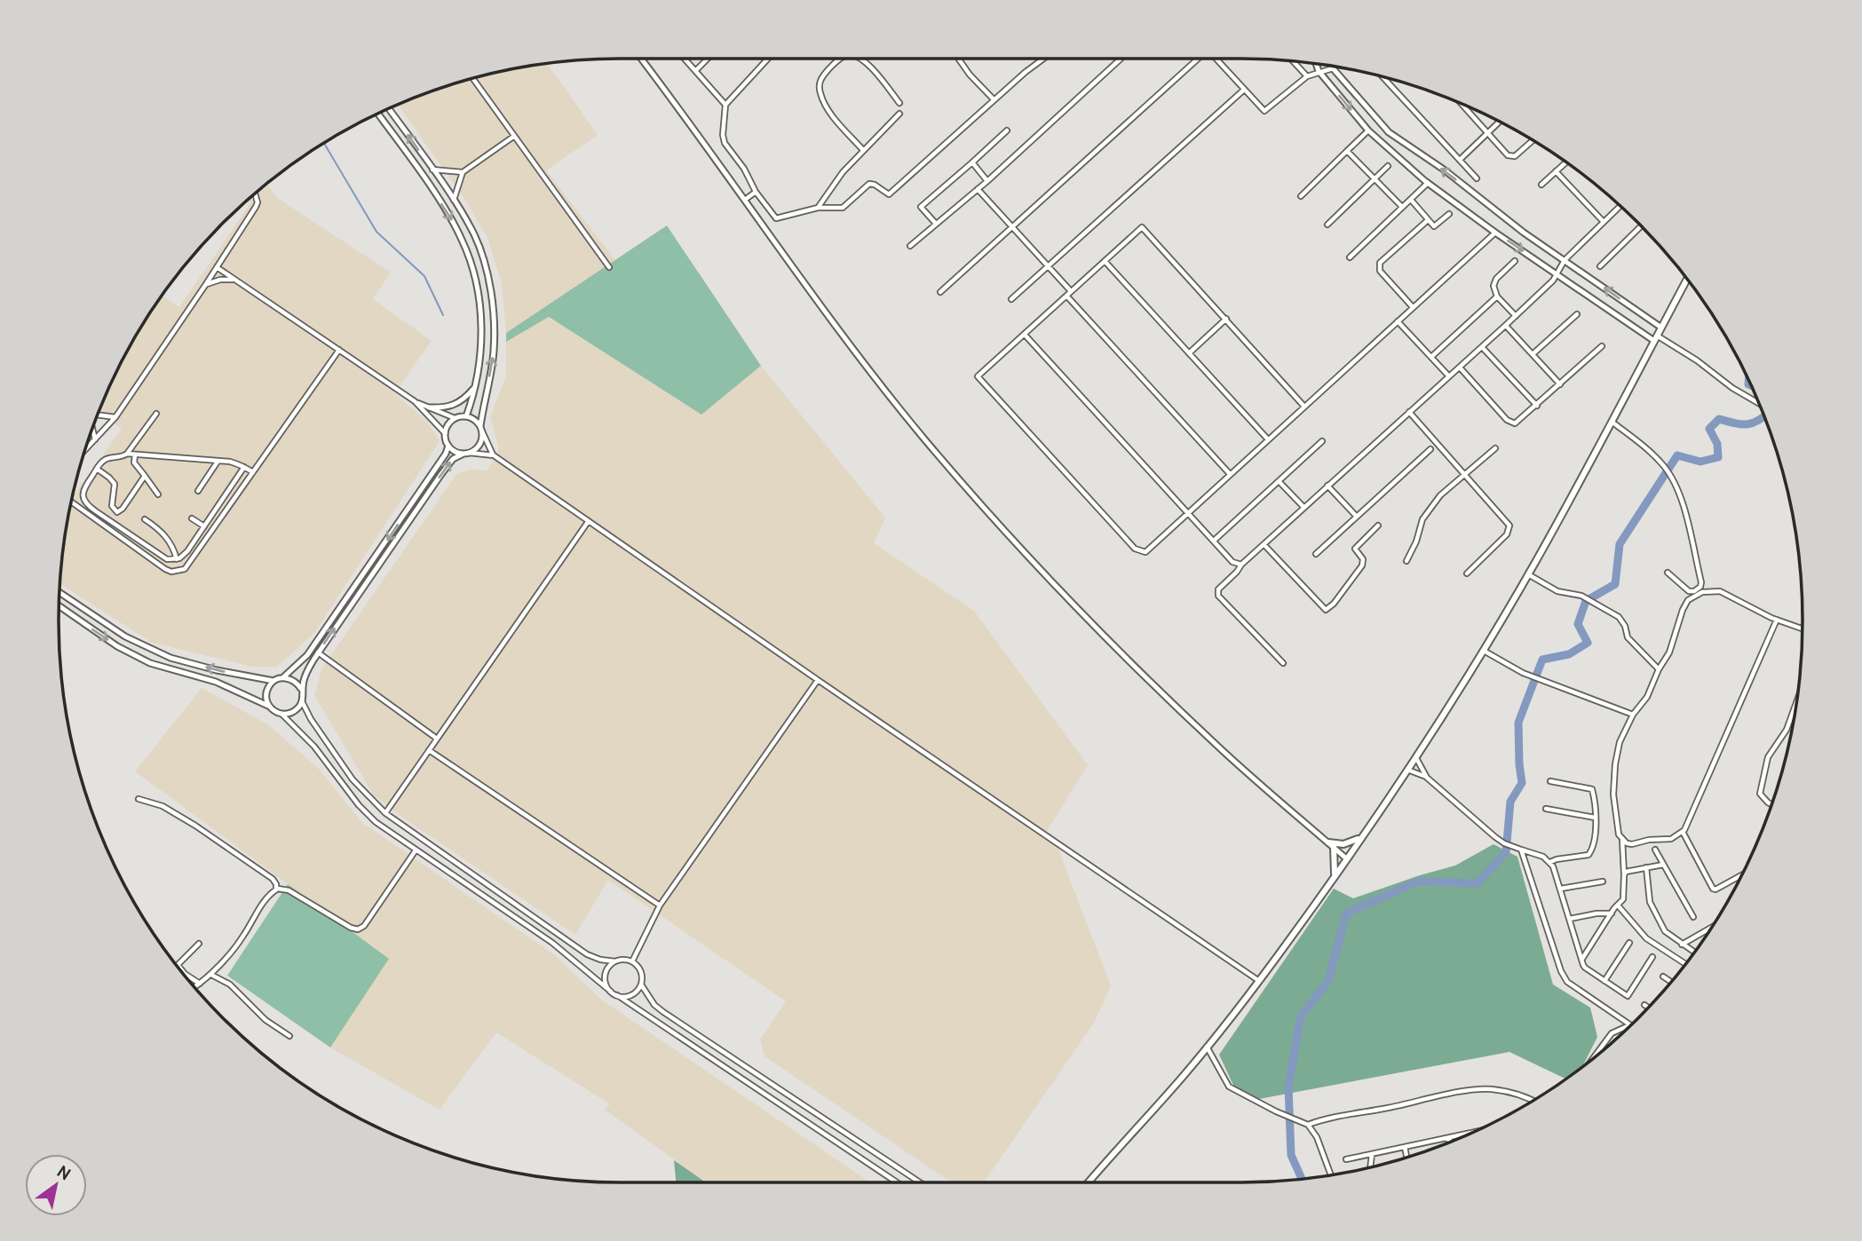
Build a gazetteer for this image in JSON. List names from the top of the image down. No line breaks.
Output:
{"north":"top right"}
